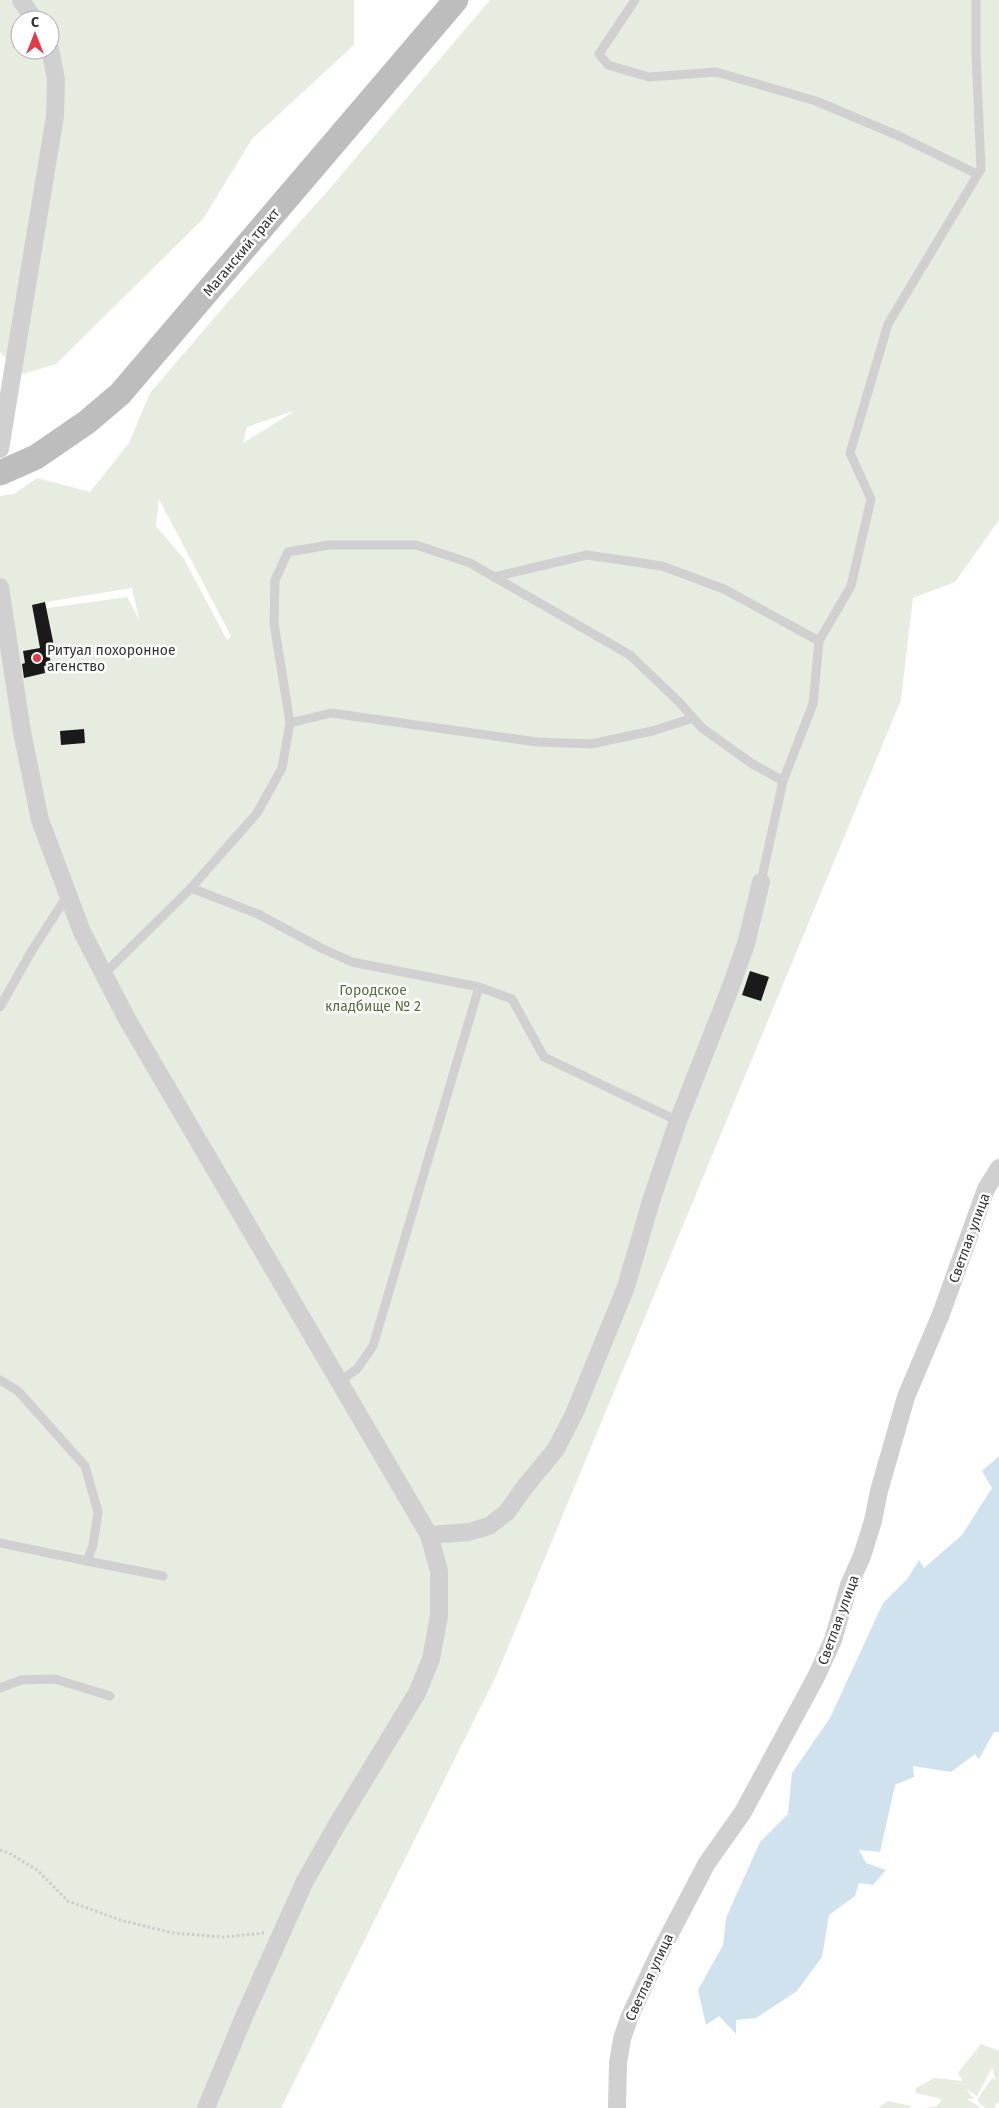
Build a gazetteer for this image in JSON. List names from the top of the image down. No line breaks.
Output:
{"streets":{"main road":["Маганский тракт"],"street":["Светлая улица"]},"parks":["Городское кладбище № 2"],"places":["Ритуал похоронное агенство"],"north":"top"}
